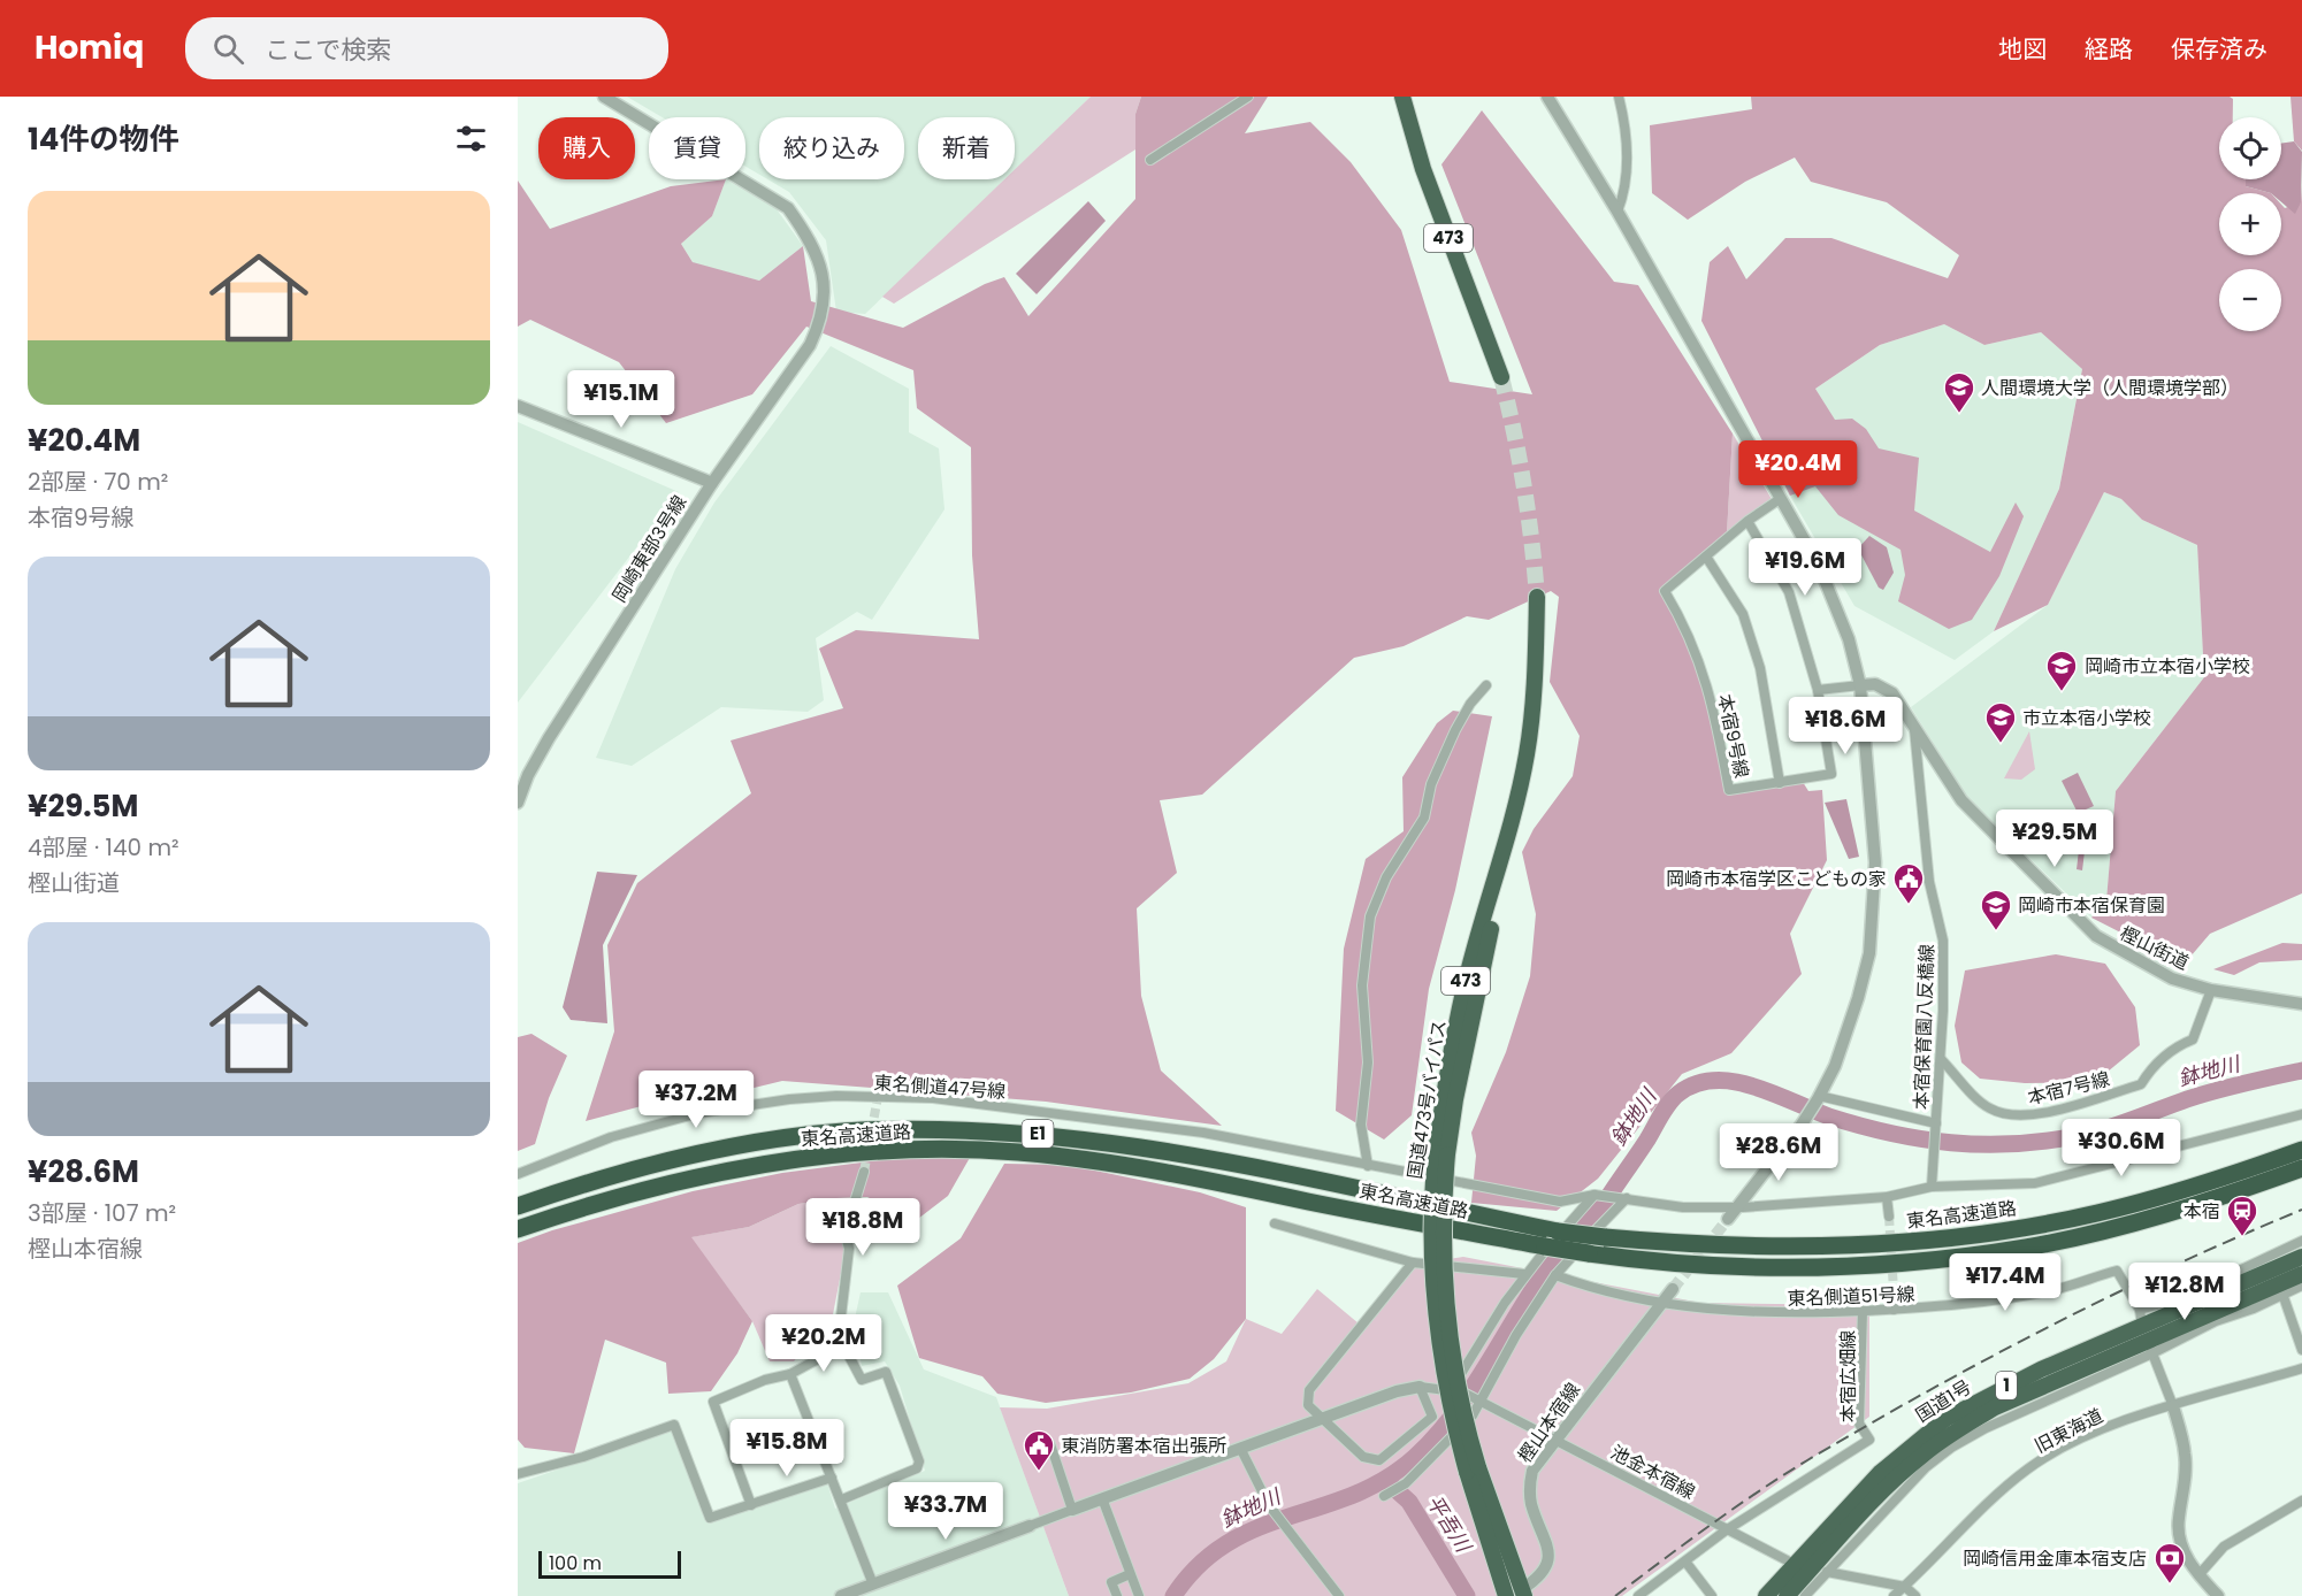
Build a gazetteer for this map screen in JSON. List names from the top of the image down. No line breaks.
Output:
{"streets":{"highway":["473","国道473号バイパス","E1","東名高速道路","1","国道1号"],"street":["岡崎東部3号線","本宿9号線","樫山街道","本宿保育園八反橋線","東名側道47号線","本宿7号線","東名側道51号線","本宿広畑線","樫山本宿線","旧東海道","池金本宿線"]},"crossings":[["樫山街道","本宿保育園八反橋線"],["樫山街道","本宿7号線"],["本宿保育園八反橋線","東名側道47号線"],["本宿保育園八反橋線","本宿7号線"],["国道473号バイパス","樫山本宿線"],["東名側道51号線","本宿広畑線"],["東名側道51号線","樫山本宿線"],["本宿広畑線","池金本宿線"],["国道1号","池金本宿線"],["樫山本宿線","池金本宿線"],["旧東海道","池金本宿線"]],"water":["鉢地川","平吾川"],"places":{"school or university":["人間環境大学（人間環境学部）","岡崎市立本宿小学校","市立本宿小学校","岡崎市本宿保育園"],"public building":["岡崎市本宿学区こどもの家","東消防署本宿出張所"],"station":["本宿"],"bank":["岡崎信用金庫本宿支店"]},"scale_bar":"100 m","page":{"header":"Homiq","search":"ここで検索","nav":["地図","経路","保存済み"],"heading":"14件の物件","map_buttons":["+","−"],"chip":["購入","賃貸","絞り込み","新着"],"list":[{"name":"¥20.4M","note":"2部屋 · 70 m² · 本宿9号線"},{"name":"¥29.5M","note":"4部屋 · 140 m² · 樫山街道"},{"name":"¥28.6M","note":"3部屋 · 107 m² · 樫山本宿線"}],"price":["¥15.1M","¥20.4M","¥19.6M","¥18.6M","¥29.5M","¥37.2M","¥30.6M","¥28.6M","¥18.8M","¥17.4M","¥12.8M","¥20.2M","¥15.8M","¥33.7M"],"scale":"100 m"}}
